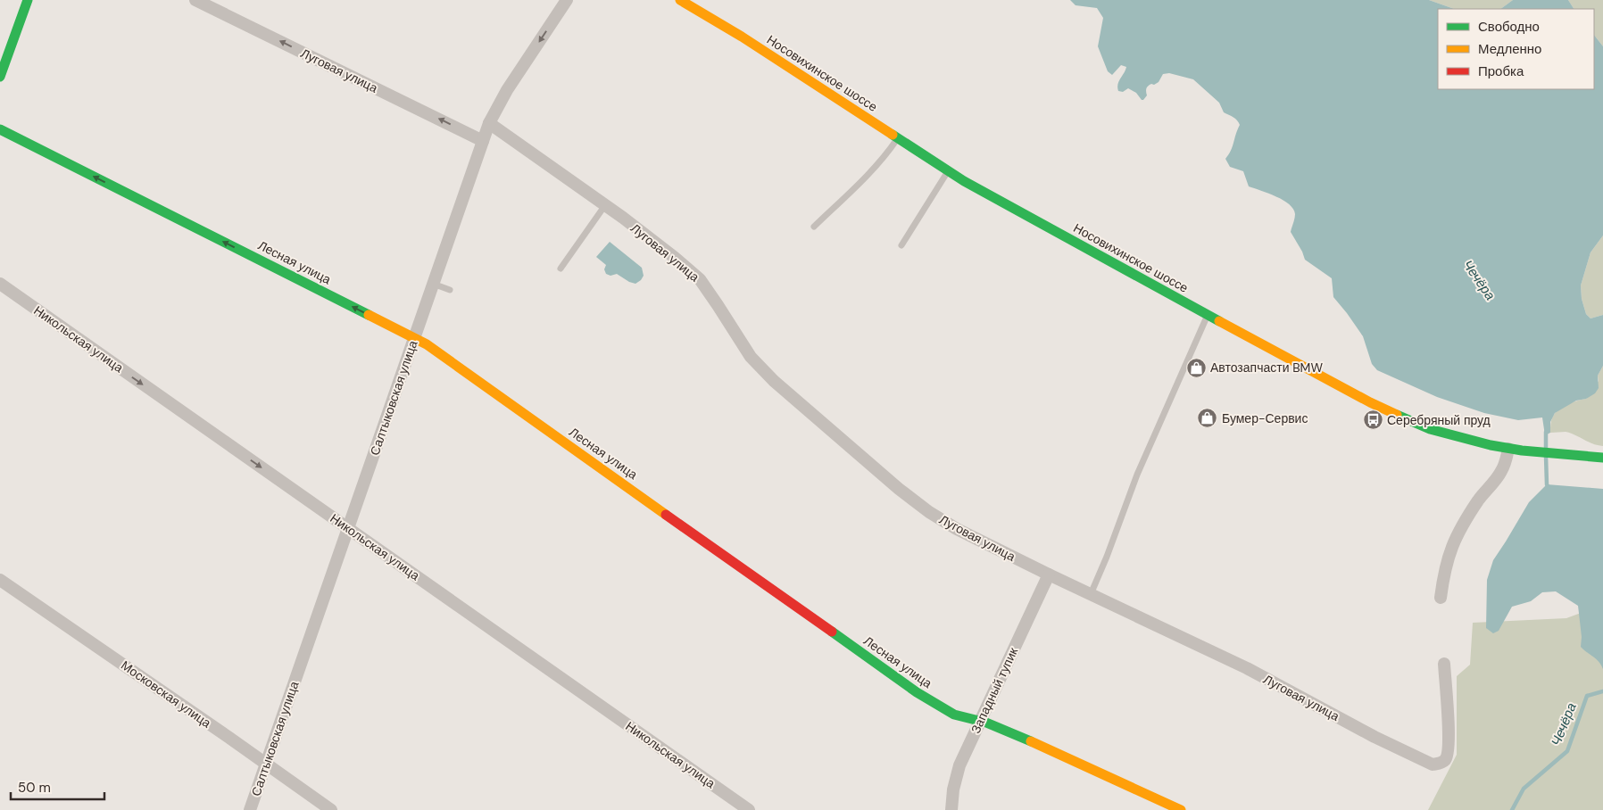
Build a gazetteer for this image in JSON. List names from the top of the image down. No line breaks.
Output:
{"streets":{"street":["Луговая улица","Носовихинское шоссе","Лесная улица","Никольская улица","Салтыковская улица","Западный тупик","Московская улица"]},"crossings":[["Луговая улица","Салтыковская улица"],["Луговая улица","Западный тупик"],["Лесная улица","Салтыковская улица"],["Лесная улица","Западный тупик"],["Никольская улица","Салтыковская улица"],["Салтыковская улица","Московская улица"]],"one_way":["Никольская улица"],"water":["Чечёра"],"places":{"shop":["Автозапчасти BMW","Бумер-Сервис"],"bus stop":["Серебряный пруд"]},"legend":["Свободно","Медленно","Пробка"],"scale_bar":"50 m"}
